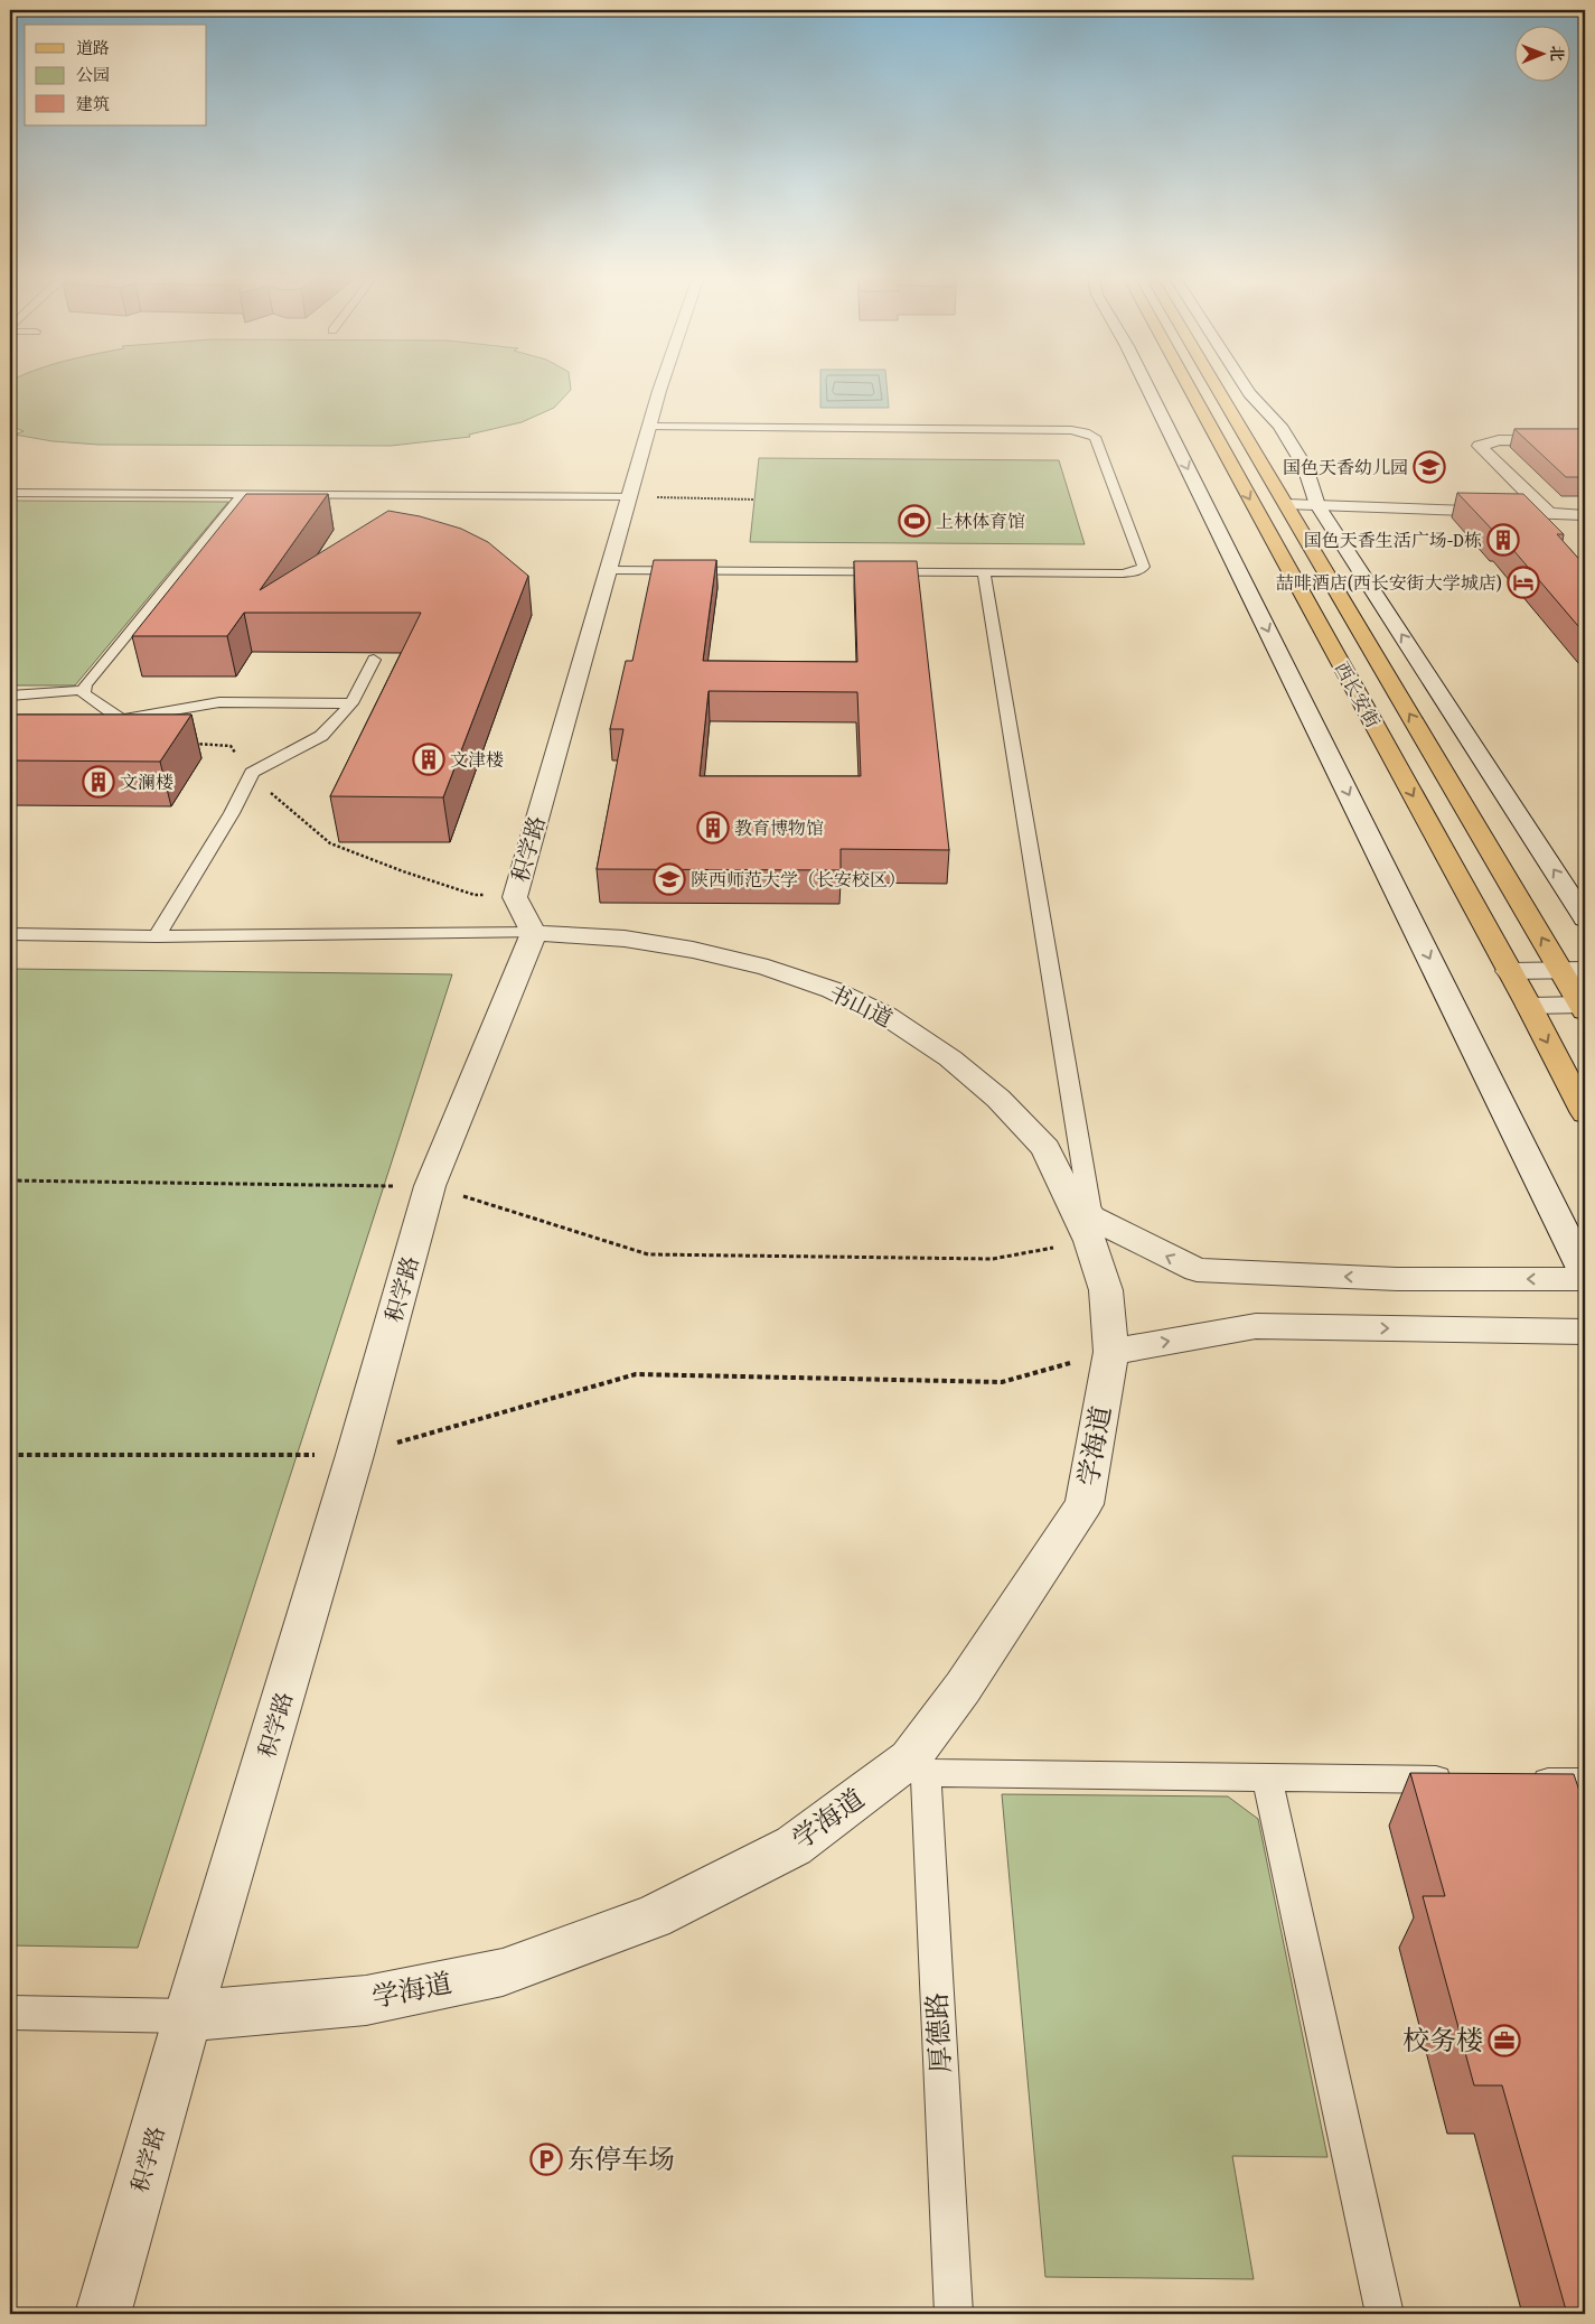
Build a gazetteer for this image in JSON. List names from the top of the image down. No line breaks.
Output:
{"streets":{"main road":["西长安街"],"street":["积学路","书山道","学海道"],"lane":["厚德路"]},"crossings":[["积学路","书山道"],["积学路","学海道"],["书山道","学海道"],["学海道","厚德路"]],"places":{"school or university":["国色天香幼儿园","陕西师范大学（长安校区）"],"sports":["上林体育馆"],"building":["国色天香生活广场-D栋","文津楼","文澜楼","教育博物馆"],"hotel":["喆啡酒店(西长安街大学城店)"],"office":["校务楼"],"parking":["东停车场"]},"legend":["道路","公园","建筑"],"north":"right"}
